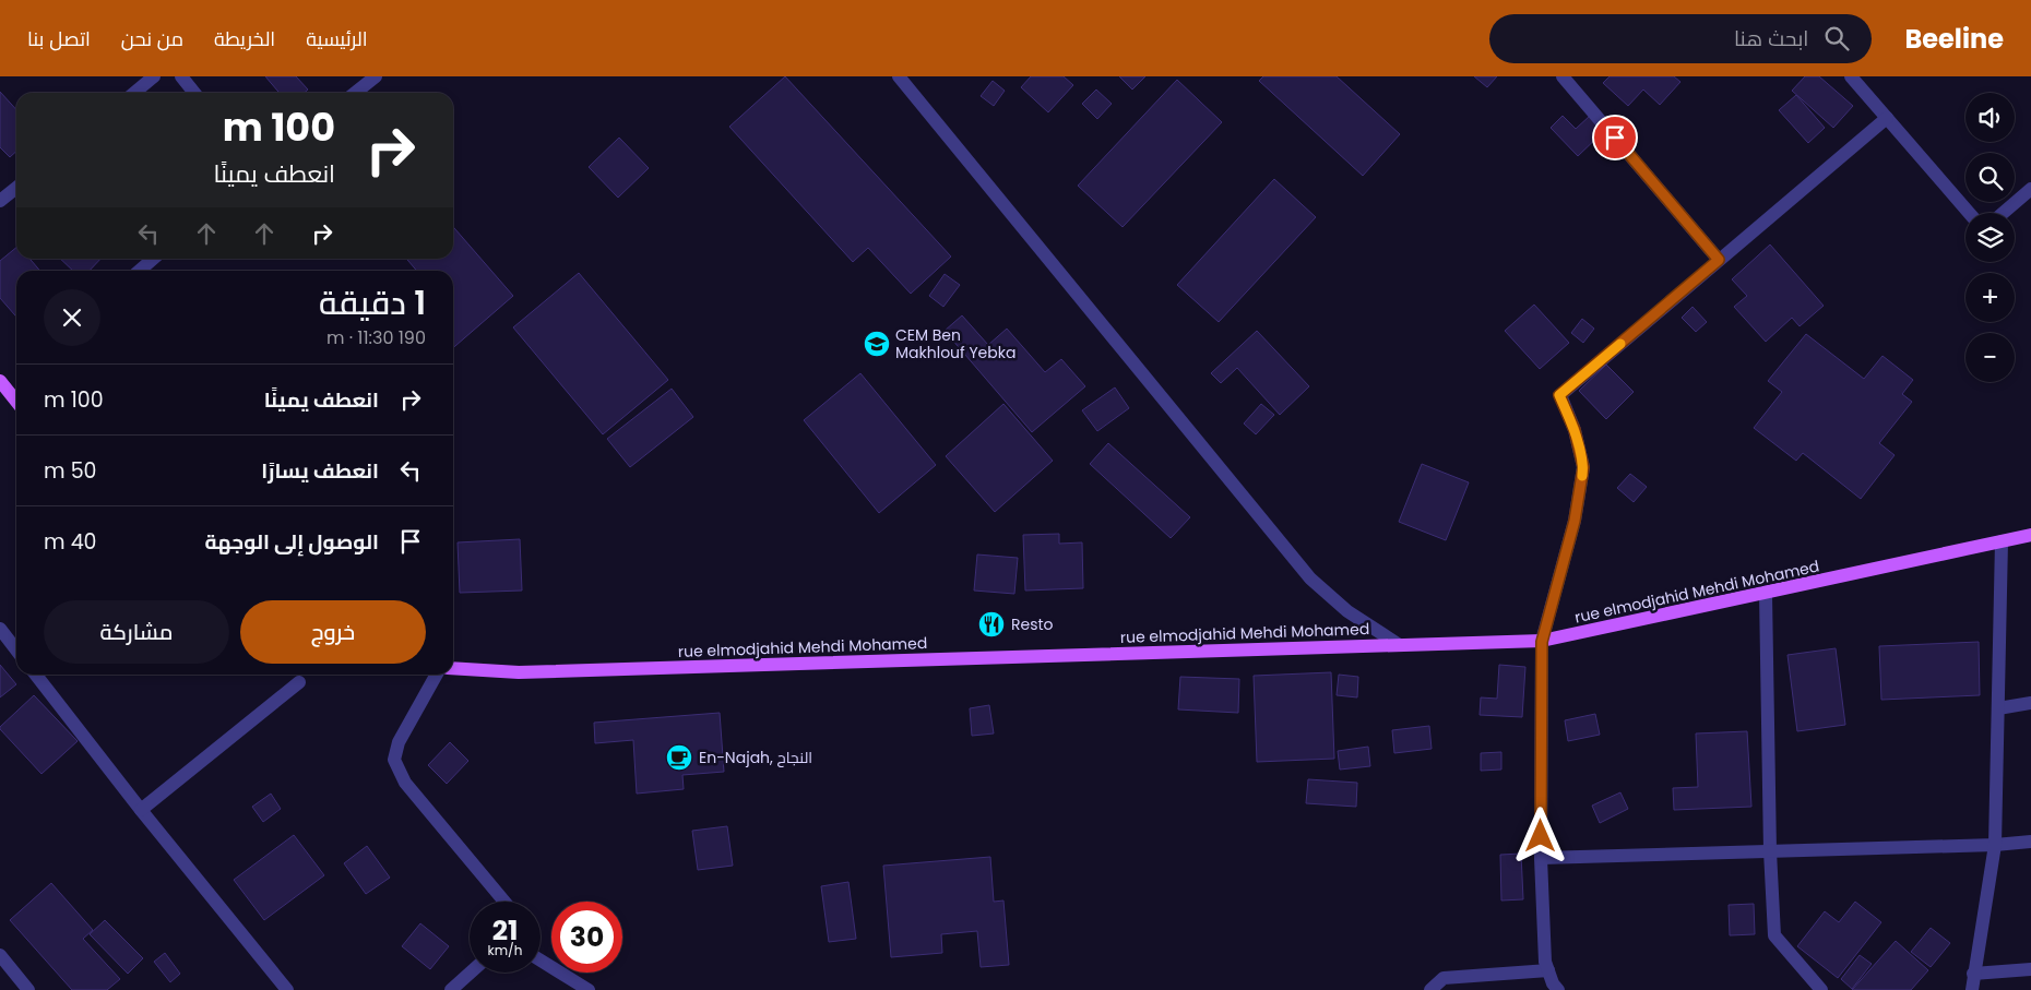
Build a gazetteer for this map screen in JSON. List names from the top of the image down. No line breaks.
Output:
{"streets":{"main road":["rue elmodjahid Mehdi Mohamed"]},"places":{"school or university":["CEM Ben Makhlouf Yebka"],"restaurant":["Resto"],"cafe":["En-Najah, النجاح"]},"page":{"header":"Beeline","search":"ابحث هنا","nav":["الرئيسية","الخريطة","من نحن","اتصل بنا"],"map_buttons":["+","−"],"turn":["100 m","انعطف يمينًا"],"heading":["1 دقيقة","190 m · 11:30"],"list":[{"name":"انعطف يمينًا","value":"100 m"},{"name":"انعطف يسارًا","value":"50 m"},{"name":"الوصول إلى الوجهة","value":"40 m"}],"buttons":["خروج","مشاركة"],"speed":"21 km/h","limit":"30"}}
